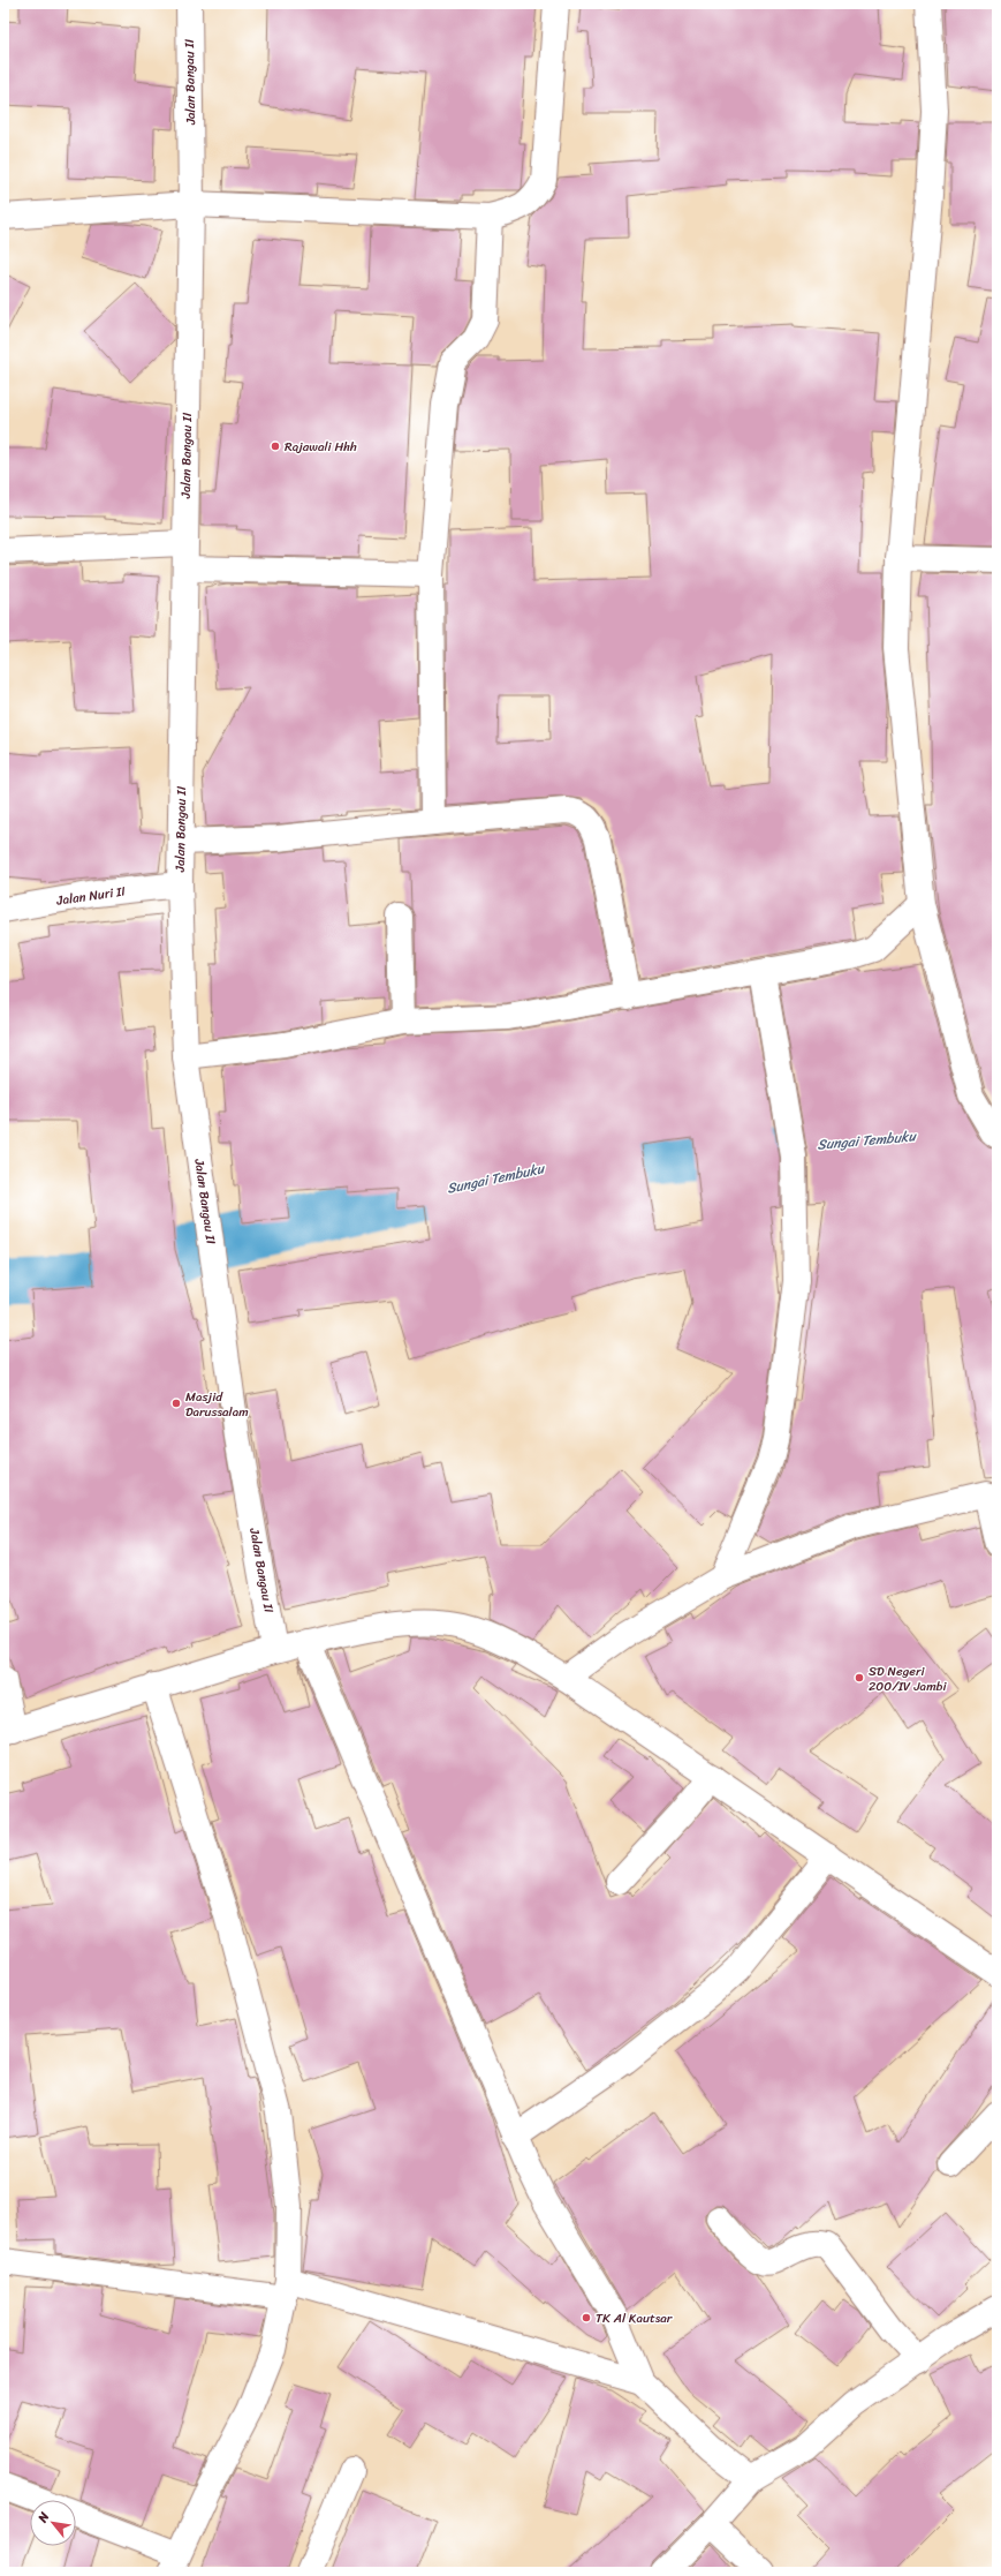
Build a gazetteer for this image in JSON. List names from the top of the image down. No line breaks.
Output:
{"streets":{"street":["Jalan Bangau II","Jalan Nuri II"]},"crossings":[["Jalan Bangau II","Jalan Nuri II"]],"water":["Sungai Tembuku"],"places":["Rajawali Hhh","Masjid Darussalam","SD Negeri 200/IV Jambi","TK Al Kautsar"],"north":"top left"}
